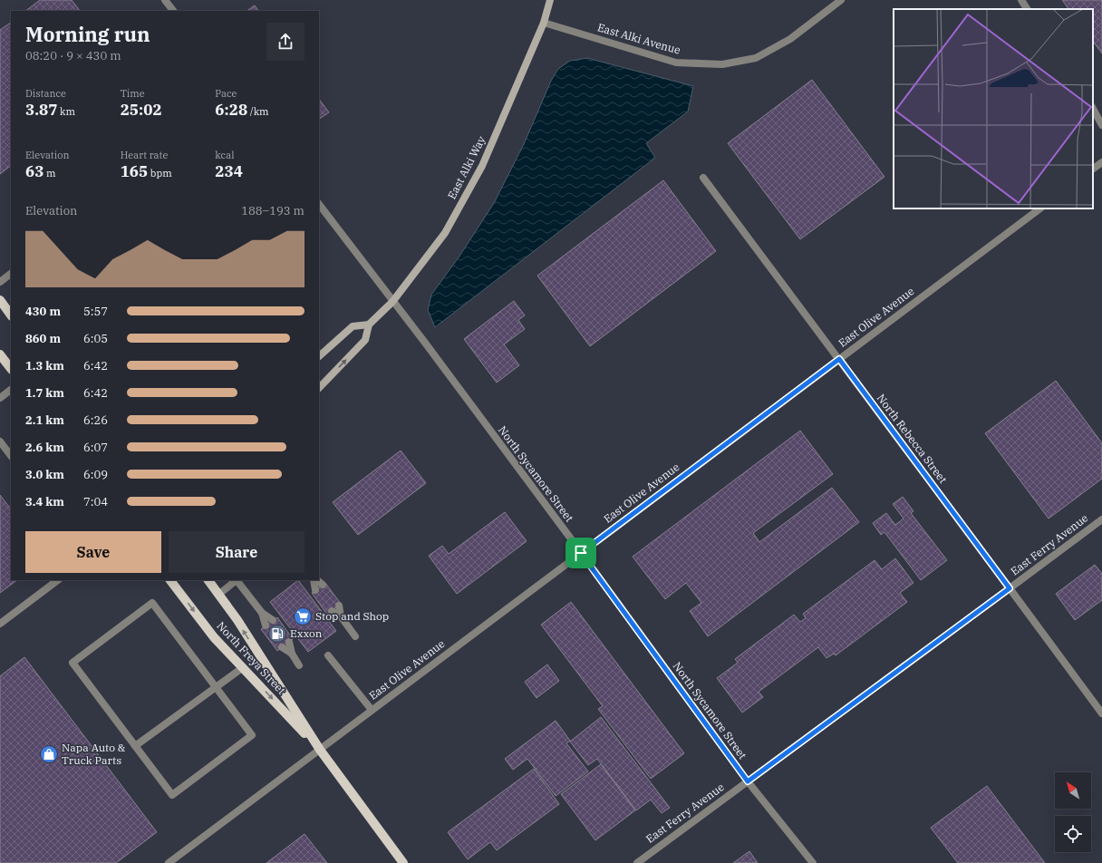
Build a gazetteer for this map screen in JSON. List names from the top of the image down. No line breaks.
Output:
{"streets":{"main road":["East Alki Way","North Freya Street"],"street":["East Alki Avenue","East Olive Avenue","North Rebecca Street","North Sycamore Street","East Ferry Avenue"]},"crossings":[["East Alki Avenue","East Alki Way"],["East Alki Way","North Sycamore Street"],["East Olive Avenue","North Rebecca Street"],["East Olive Avenue","North Sycamore Street"],["East Olive Avenue","North Freya Street"],["North Rebecca Street","East Ferry Avenue"],["North Sycamore Street","East Ferry Avenue"]],"places":{"supermarket":["Stop and Shop"],"fuel station":["Exxon"],"shop":["Napa Auto & Truck Parts"]},"north":"top left","page":{"heading":["Morning run","08:20 · 9 × 430 m"],"stats":[["Distance","3.87 km"],["Time","25:02"],["Pace","6:28 /km"],["Elevation","63 m"],["Heart rate","165 bpm"],["kcal","234"]],"chart":["Elevation","188–193 m"],"list":[{"name":"430 m","note":"5:57"},{"name":"860 m","note":"6:05"},{"name":"1.3 km","note":"6:42"},{"name":"1.7 km","note":"6:42"},{"name":"2.1 km","note":"6:26"},{"name":"2.6 km","note":"6:07"},{"name":"3.0 km","note":"6:09"},{"name":"3.4 km","note":"7:04"}],"buttons":["Save","Share"]}}
